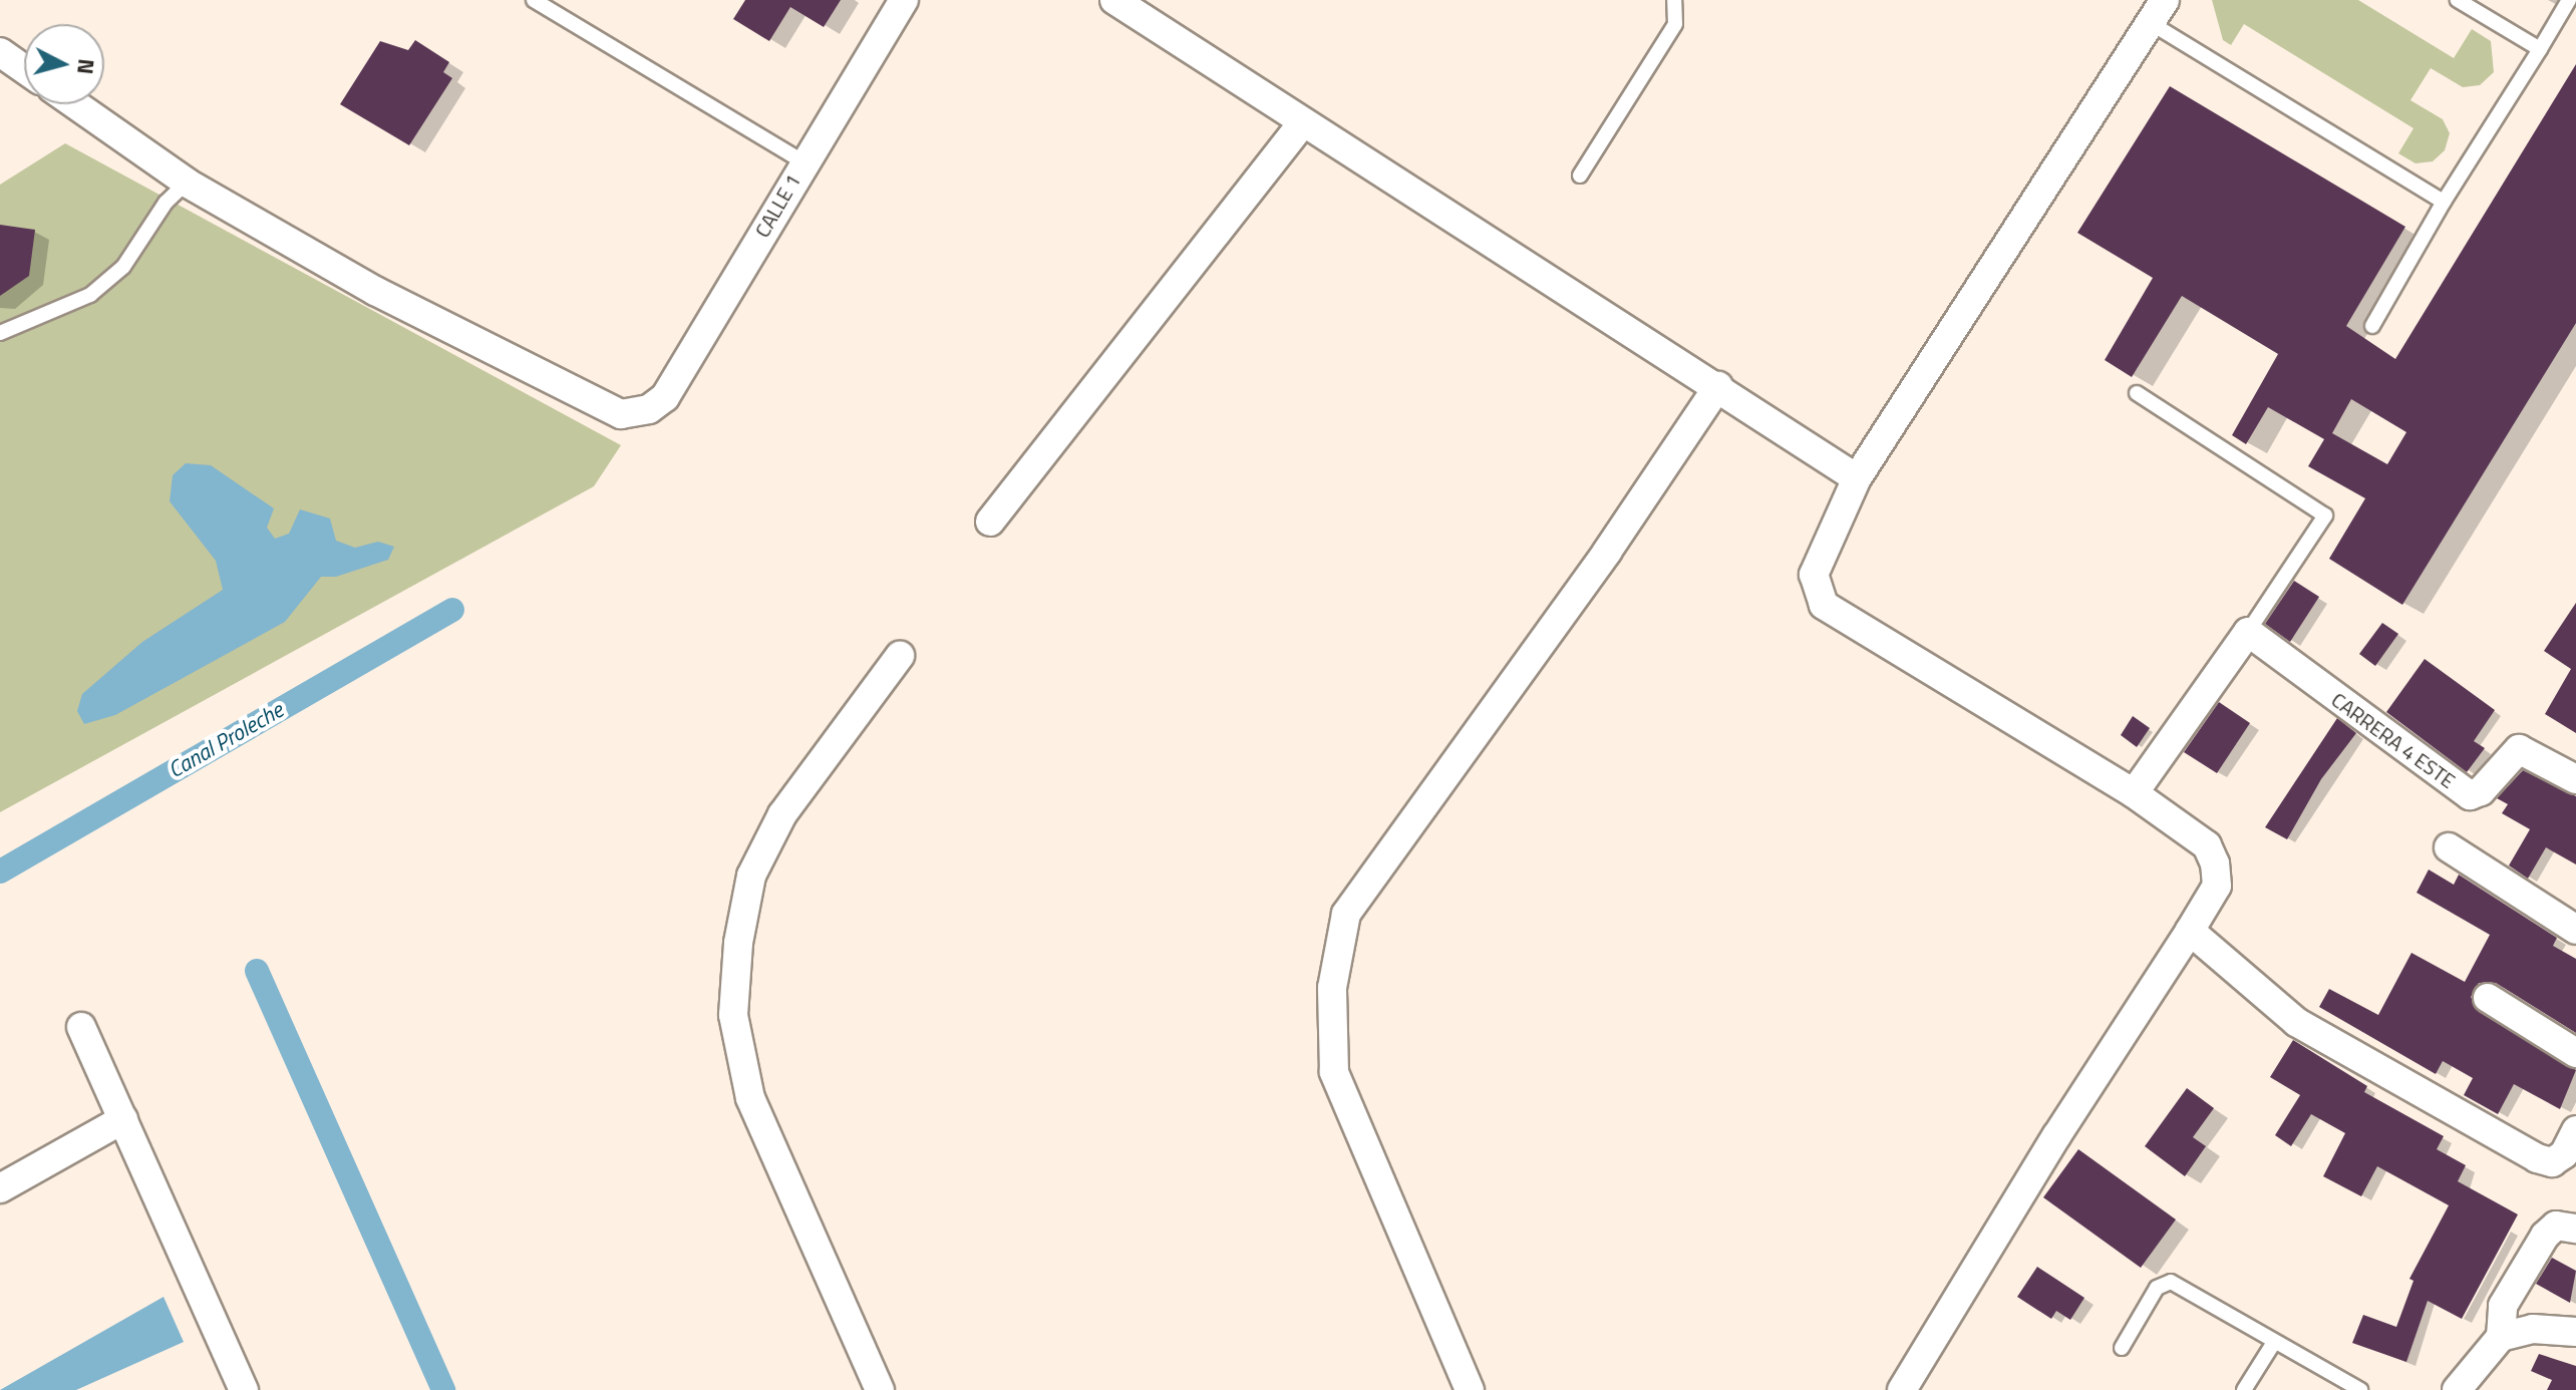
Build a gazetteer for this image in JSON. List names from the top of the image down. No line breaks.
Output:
{"streets":{"street":["CALLE 1","CARRERA 4 ESTE"]},"water":["Canal Proleche"],"north":"right"}
